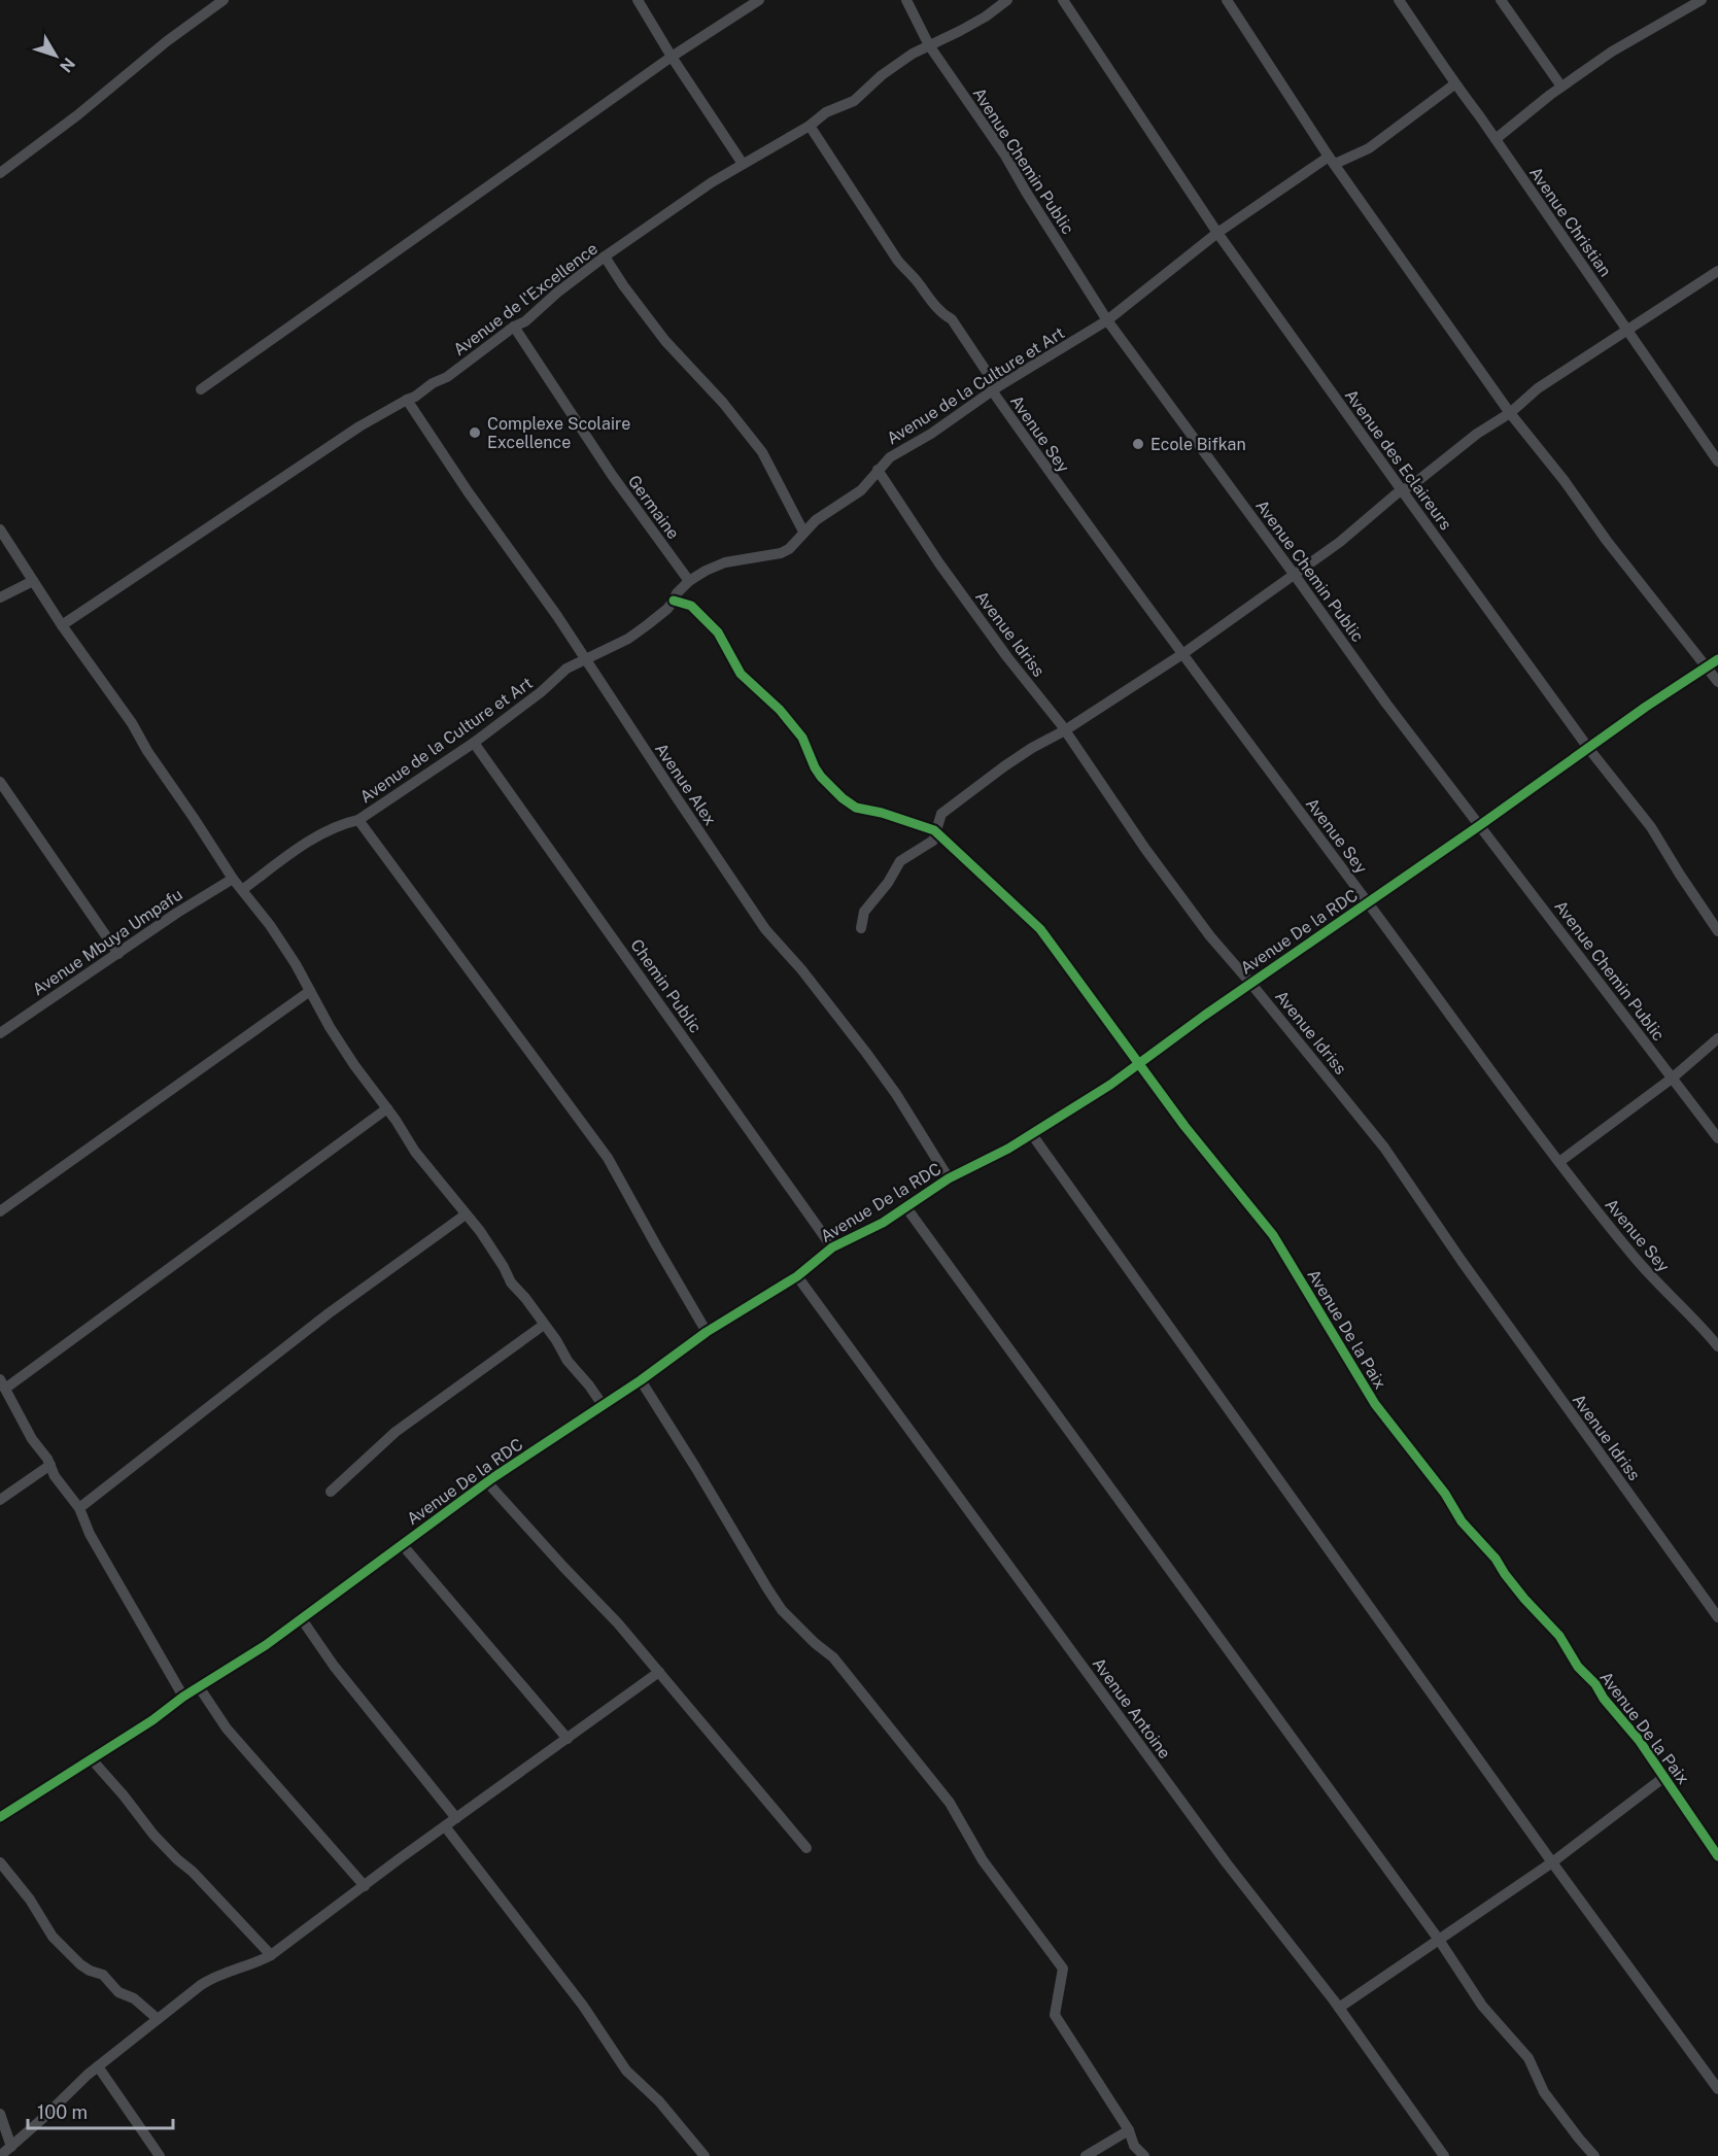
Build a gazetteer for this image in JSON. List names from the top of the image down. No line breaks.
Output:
{"streets":{"street":["Avenue Chemin Public","Avenue Christian","Avenue de l'Excellence","Avenue de la Culture et Art","Avenue Sey","Avenue des Eclaireurs","Germaine","Avenue Idriss","Avenue Alex","Avenue De la RDC","Avenue Mbuya Umpafu","Chemin Public","Avenue De la Paix","Avenue Antoine"]},"crossings":[["Avenue Chemin Public","Avenue de l'Excellence"],["Avenue Chemin Public","Avenue de la Culture et Art"],["Avenue Chemin Public","Avenue De la RDC"],["Avenue Christian","Avenue de la Culture et Art"],["Avenue de l'Excellence","Avenue Sey"],["Avenue de l'Excellence","Germaine"],["Avenue de l'Excellence","Avenue Alex"],["Avenue de la Culture et Art","Avenue Sey"],["Avenue de la Culture et Art","Avenue des Eclaireurs"],["Avenue de la Culture et Art","Germaine"],["Avenue de la Culture et Art","Avenue Idriss"],["Avenue de la Culture et Art","Avenue Alex"],["Avenue de la Culture et Art","Chemin Public"],["Avenue Sey","Avenue De la RDC"],["Avenue des Eclaireurs","Avenue De la RDC"],["Avenue Idriss","Avenue De la RDC"],["Avenue Alex","Avenue De la RDC"],["Avenue De la RDC","Chemin Public"],["Avenue De la RDC","Avenue De la Paix"],["Avenue De la RDC","Avenue Antoine"]],"places":["Complexe Scolaire Excellence","Ecole Bifkan"],"scale_bar":"100 m","north":"bottom right"}
